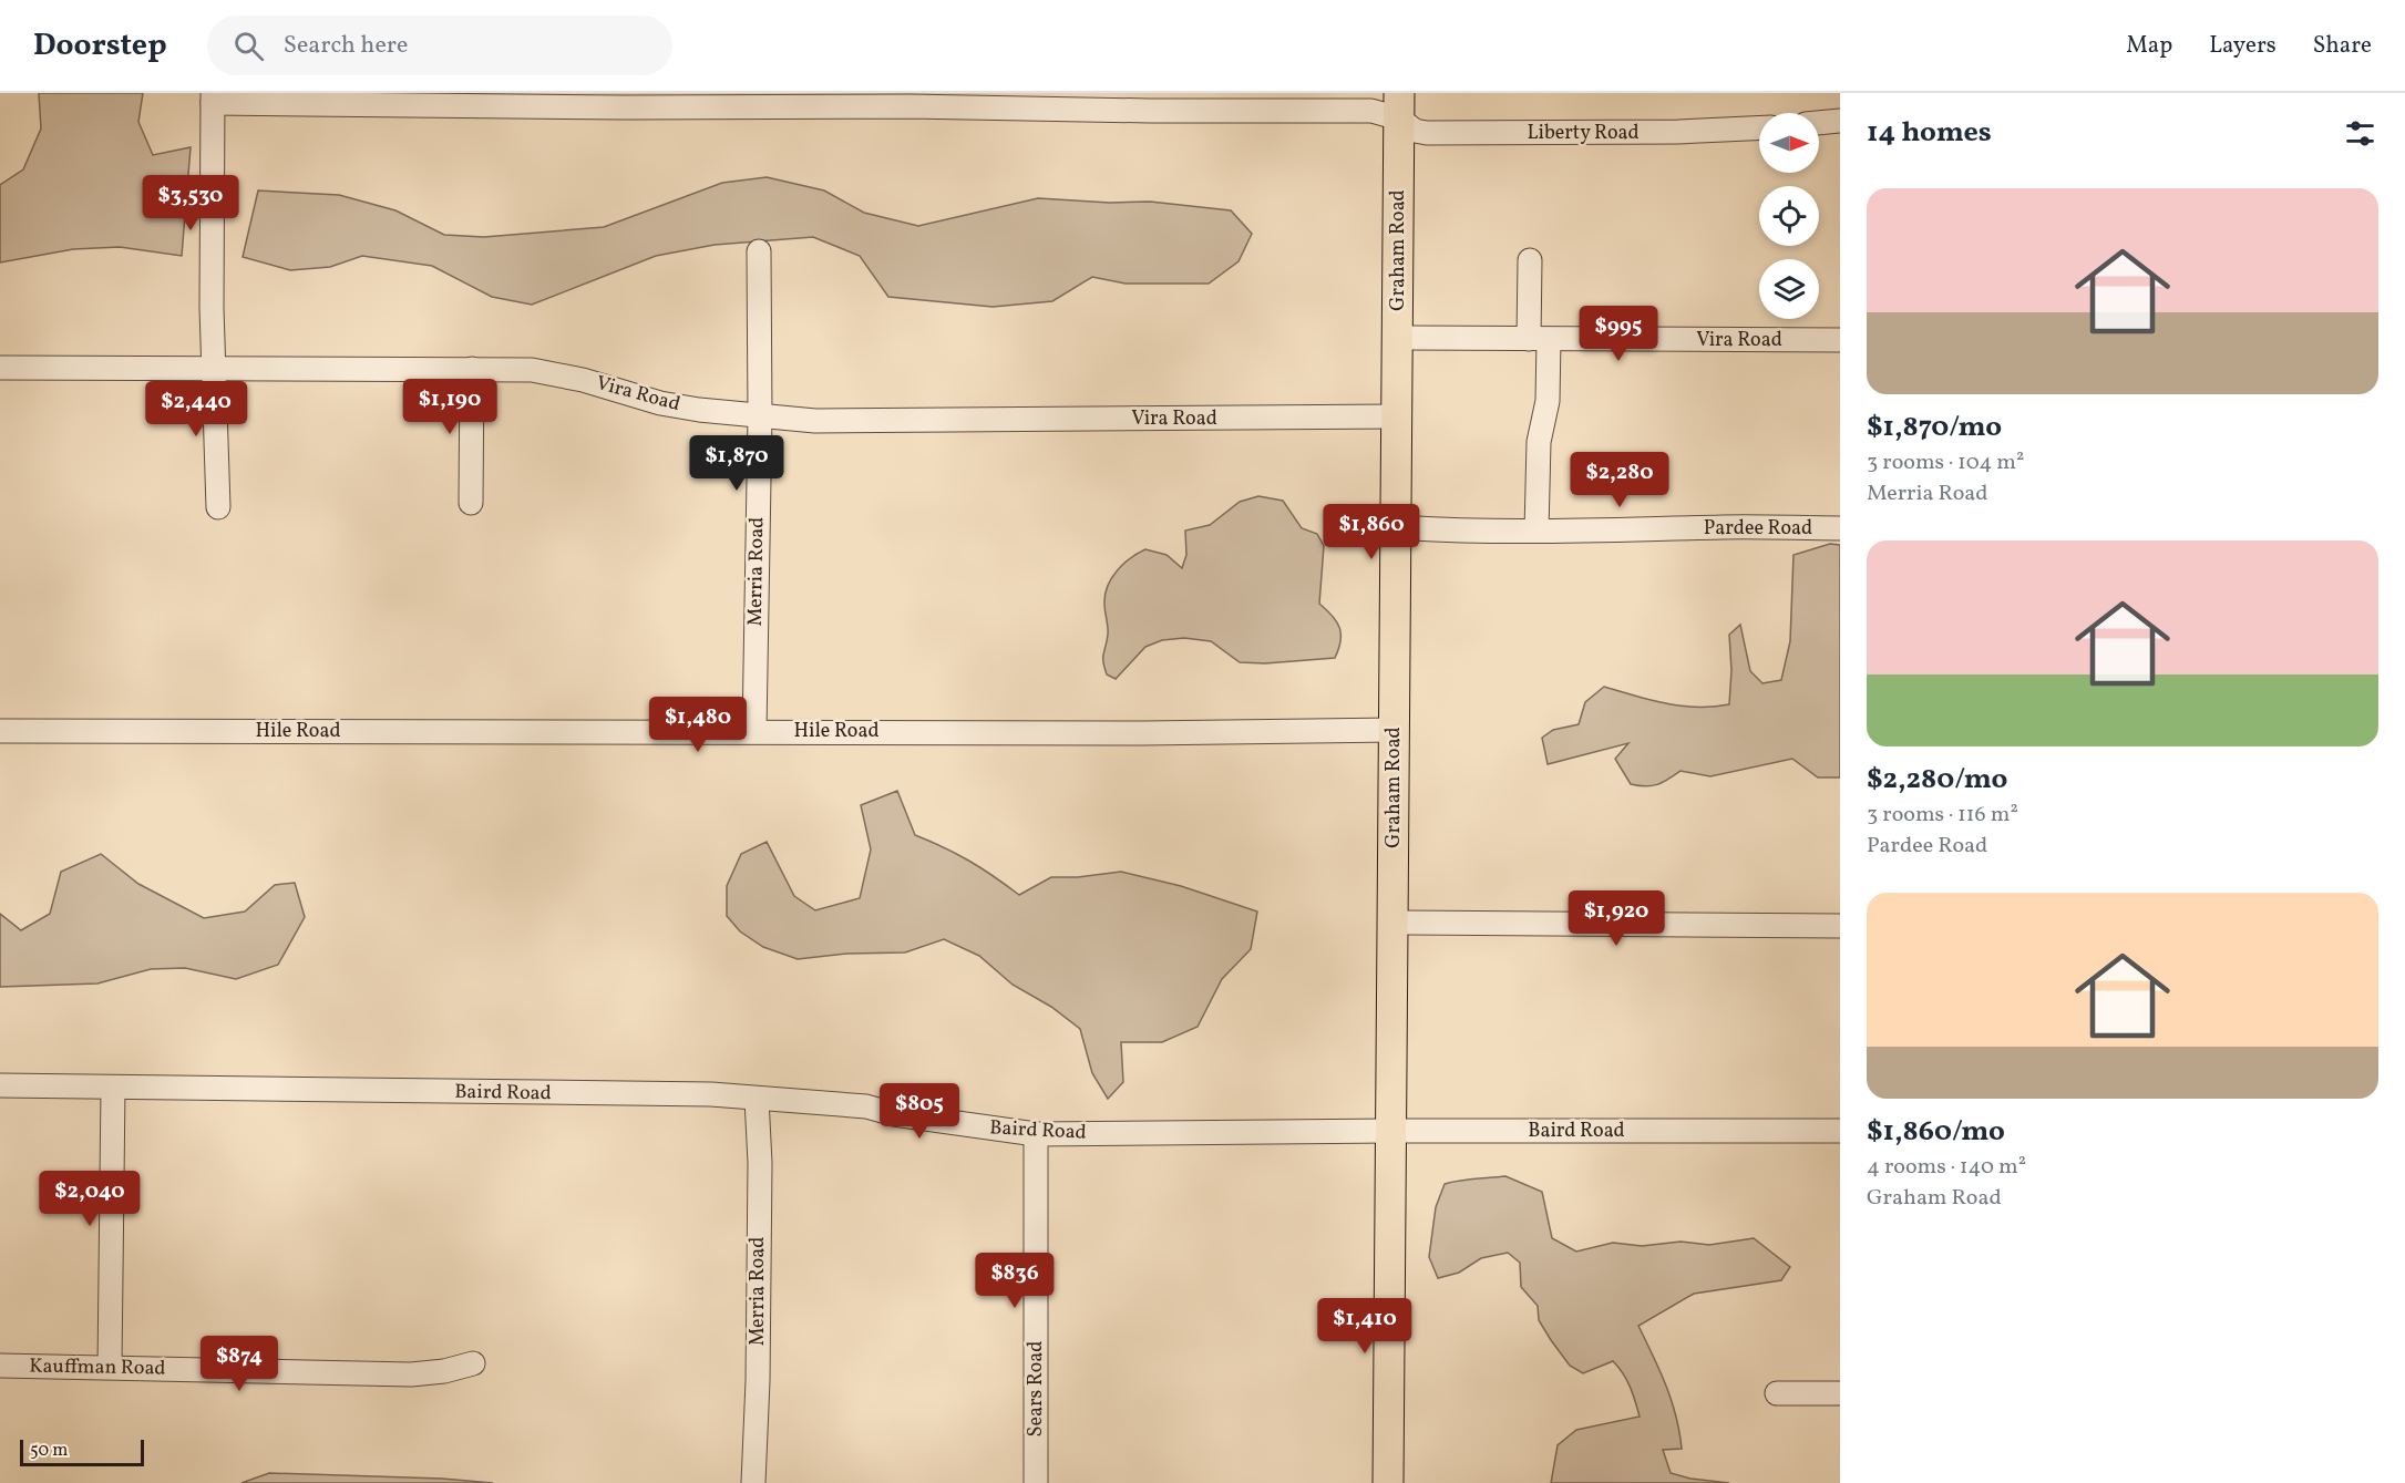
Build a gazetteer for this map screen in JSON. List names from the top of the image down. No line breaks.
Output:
{"streets":{"main road":["Graham Road"],"street":["Liberty Road","Vira Road","Pardee Road","Merria Road","Hile Road","Baird Road","Kauffman Road","Sears Road"]},"crossings":[["Liberty Road","Graham Road"],["Graham Road","Vira Road"],["Graham Road","Pardee Road"],["Graham Road","Hile Road"],["Graham Road","Baird Road"],["Vira Road","Merria Road"],["Merria Road","Hile Road"],["Merria Road","Baird Road"],["Baird Road","Sears Road"]],"scale_bar":"50 m","north":"right","page":{"header":"Doorstep","search":"Search here","nav":["Map","Layers","Share"],"heading":"14 homes","list":[{"name":"$1,870/mo","note":"3 rooms · 104 m² · Merria Road"},{"name":"$2,280/mo","note":"3 rooms · 116 m² · Pardee Road"},{"name":"$1,860/mo","note":"4 rooms · 140 m² · Graham Road"}],"price":["$3,530","$995","$1,190","$2,440","$1,870","$2,280","$1,860","$1,480","$1,920","$805","$2,040","$836","$1,410","$874"],"scale":"50 m"}}
